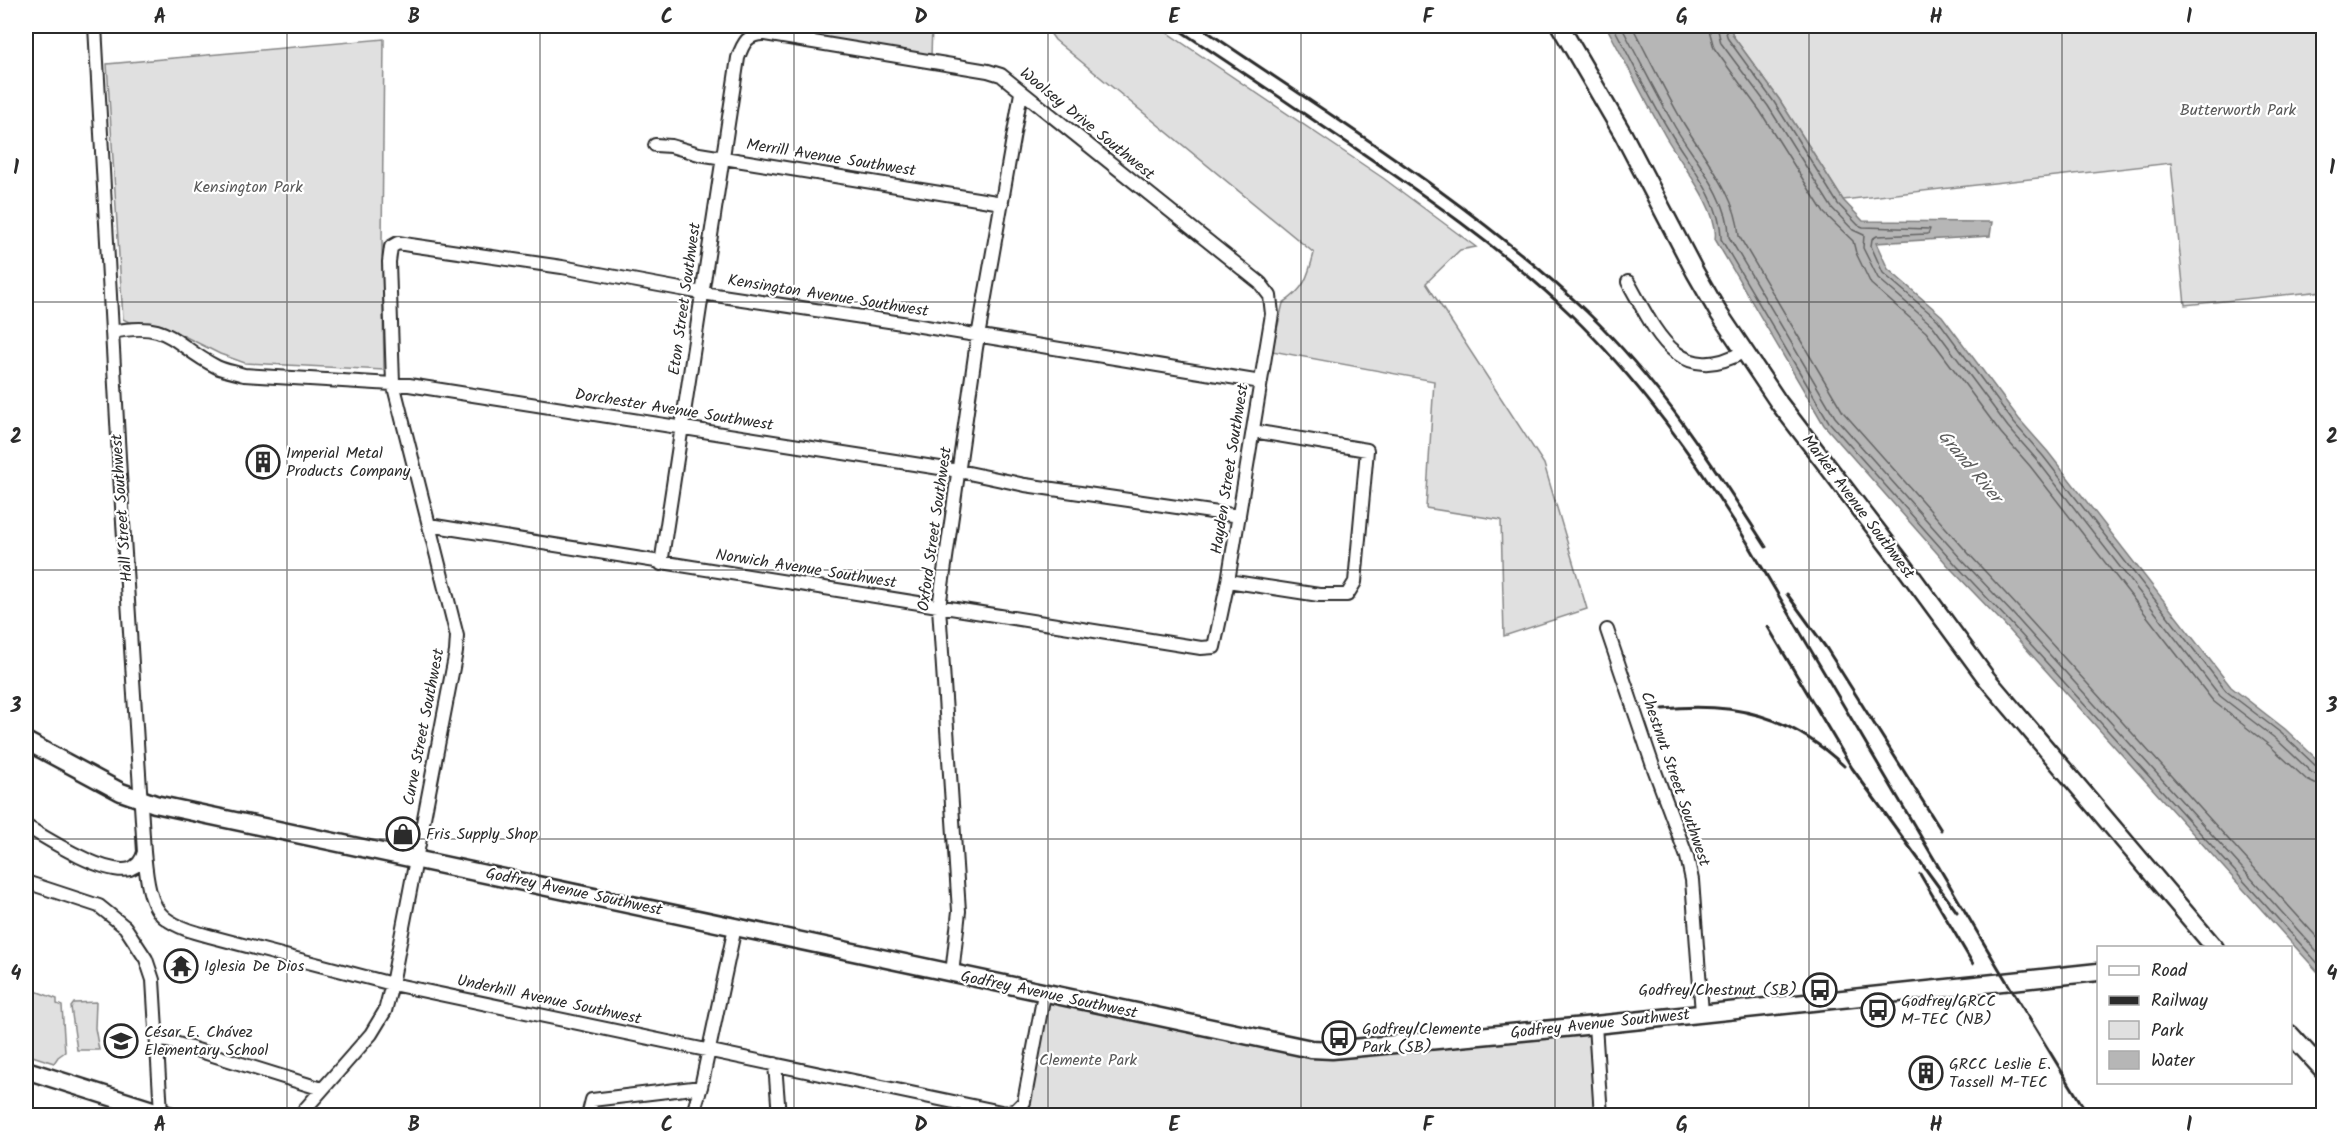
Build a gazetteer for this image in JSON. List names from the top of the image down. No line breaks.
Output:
{"streets":{"main road":["Market Avenue Southwest","Godfrey Avenue Southwest"],"street":["Woolsey Drive Southwest","Merrill Avenue Southwest","Kensington Avenue Southwest","Eton Street Southwest","Dorchester Avenue Southwest","Hayden Street Southwest","Hall Street Southwest","Oxford Street Southwest","Norwich Avenue Southwest","Curve Street Southwest","Chestnut Street Southwest","Underhill Avenue Southwest"]},"crossings":[["Woolsey Drive Southwest","Eton Street Southwest"],["Woolsey Drive Southwest","Hayden Street Southwest"],["Woolsey Drive Southwest","Oxford Street Southwest"],["Merrill Avenue Southwest","Eton Street Southwest"],["Merrill Avenue Southwest","Oxford Street Southwest"],["Kensington Avenue Southwest","Eton Street Southwest"],["Kensington Avenue Southwest","Hayden Street Southwest"],["Kensington Avenue Southwest","Oxford Street Southwest"],["Kensington Avenue Southwest","Curve Street Southwest"],["Eton Street Southwest","Dorchester Avenue Southwest"],["Eton Street Southwest","Norwich Avenue Southwest"],["Dorchester Avenue Southwest","Hayden Street Southwest"],["Dorchester Avenue Southwest","Hall Street Southwest"],["Dorchester Avenue Southwest","Oxford Street Southwest"],["Dorchester Avenue Southwest","Curve Street Southwest"],["Hayden Street Southwest","Norwich Avenue Southwest"],["Hall Street Southwest","Godfrey Avenue Southwest"],["Hall Street Southwest","Underhill Avenue Southwest"],["Oxford Street Southwest","Norwich Avenue Southwest"],["Oxford Street Southwest","Godfrey Avenue Southwest"],["Norwich Avenue Southwest","Curve Street Southwest"],["Curve Street Southwest","Godfrey Avenue Southwest"],["Curve Street Southwest","Underhill Avenue Southwest"],["Chestnut Street Southwest","Godfrey Avenue Southwest"],["Godfrey Avenue Southwest","Underhill Avenue Southwest"]],"water":["Grand River"],"parks":["Butterworth Park","Kensington Park","Clemente Park"],"places":{"building":["Imperial Metal Products Company","GRCC Leslie E. Tassell M-TEC"],"shop":["Fris Supply Shop"],"temple":["Iglesia De Dios"],"bus stop":["Godfrey/Chestnut (SB)","Godfrey/GRCC M-TEC (NB)","Godfrey/Clemente Park (SB)"],"school or university":["César E. Chávez Elementary School"]},"legend":["Road","Railway","Park","Water"],"grid":{"columns":["A","B","C","D","E","F","G","H","I"],"rows":["1","2","3","4"]}}
